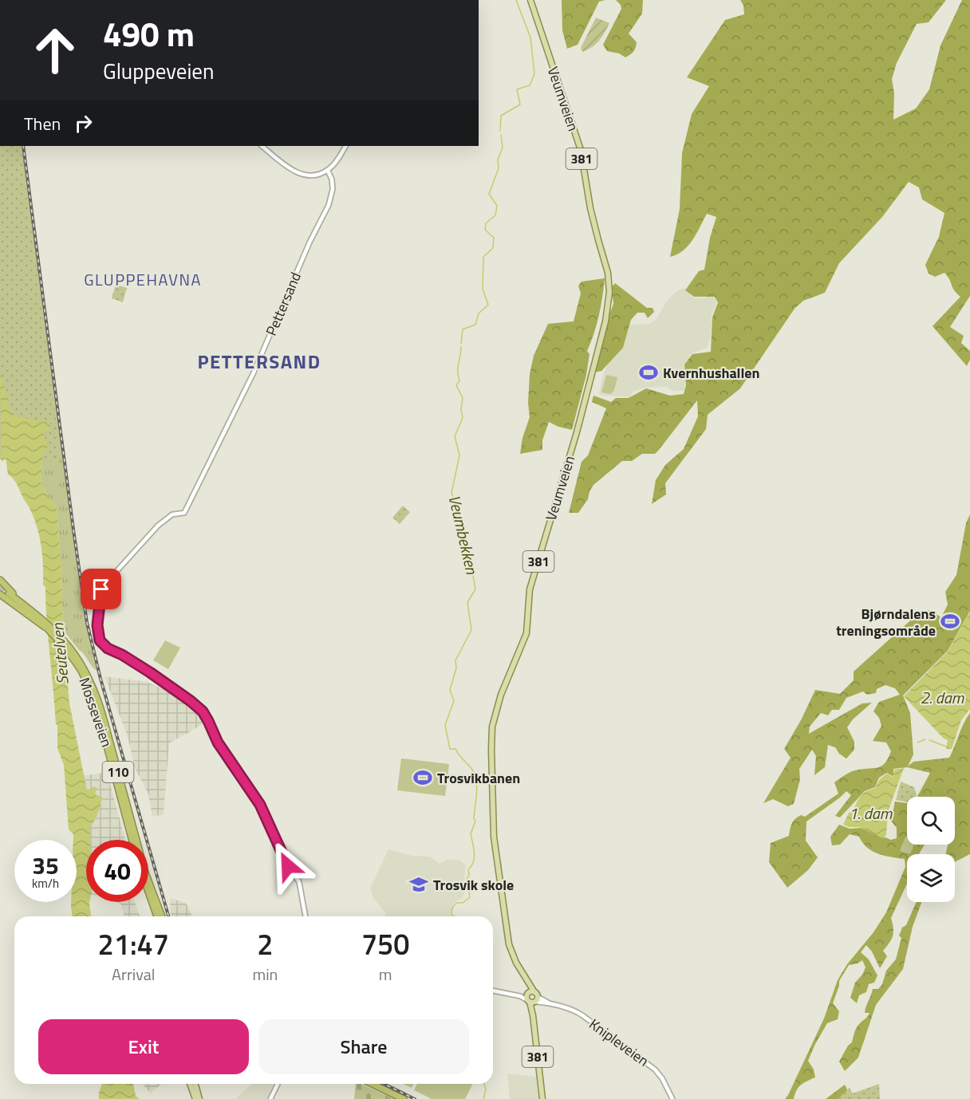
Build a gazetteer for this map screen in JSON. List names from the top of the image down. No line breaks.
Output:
{"streets":{"highway":["Mosseveien","110"],"main road":["Veumveien","381"],"street":["Pettersand","Knipleveien"]},"crossings":[["Veumveien","381"],["Veumveien","Knipleveien"],["381","Knipleveien"],["Mosseveien","110"]],"districts":["GLUPPEHAVNA","PETTERSAND"],"water":["Veumbekken","Seutelven","2. dam","1. dam"],"places":{"sports":["Kvernhushallen","Bjørndalens treningsområde","Trosvikbanen"],"school or university":["Trosvik skole"]},"page":{"turn":["490 m","Gluppeveien"],"then":"Then","speed":"35 km/h","limit":"40","eta":["21:47","Arrival","2","min","750","m"],"buttons":["Exit","Share"]}}
